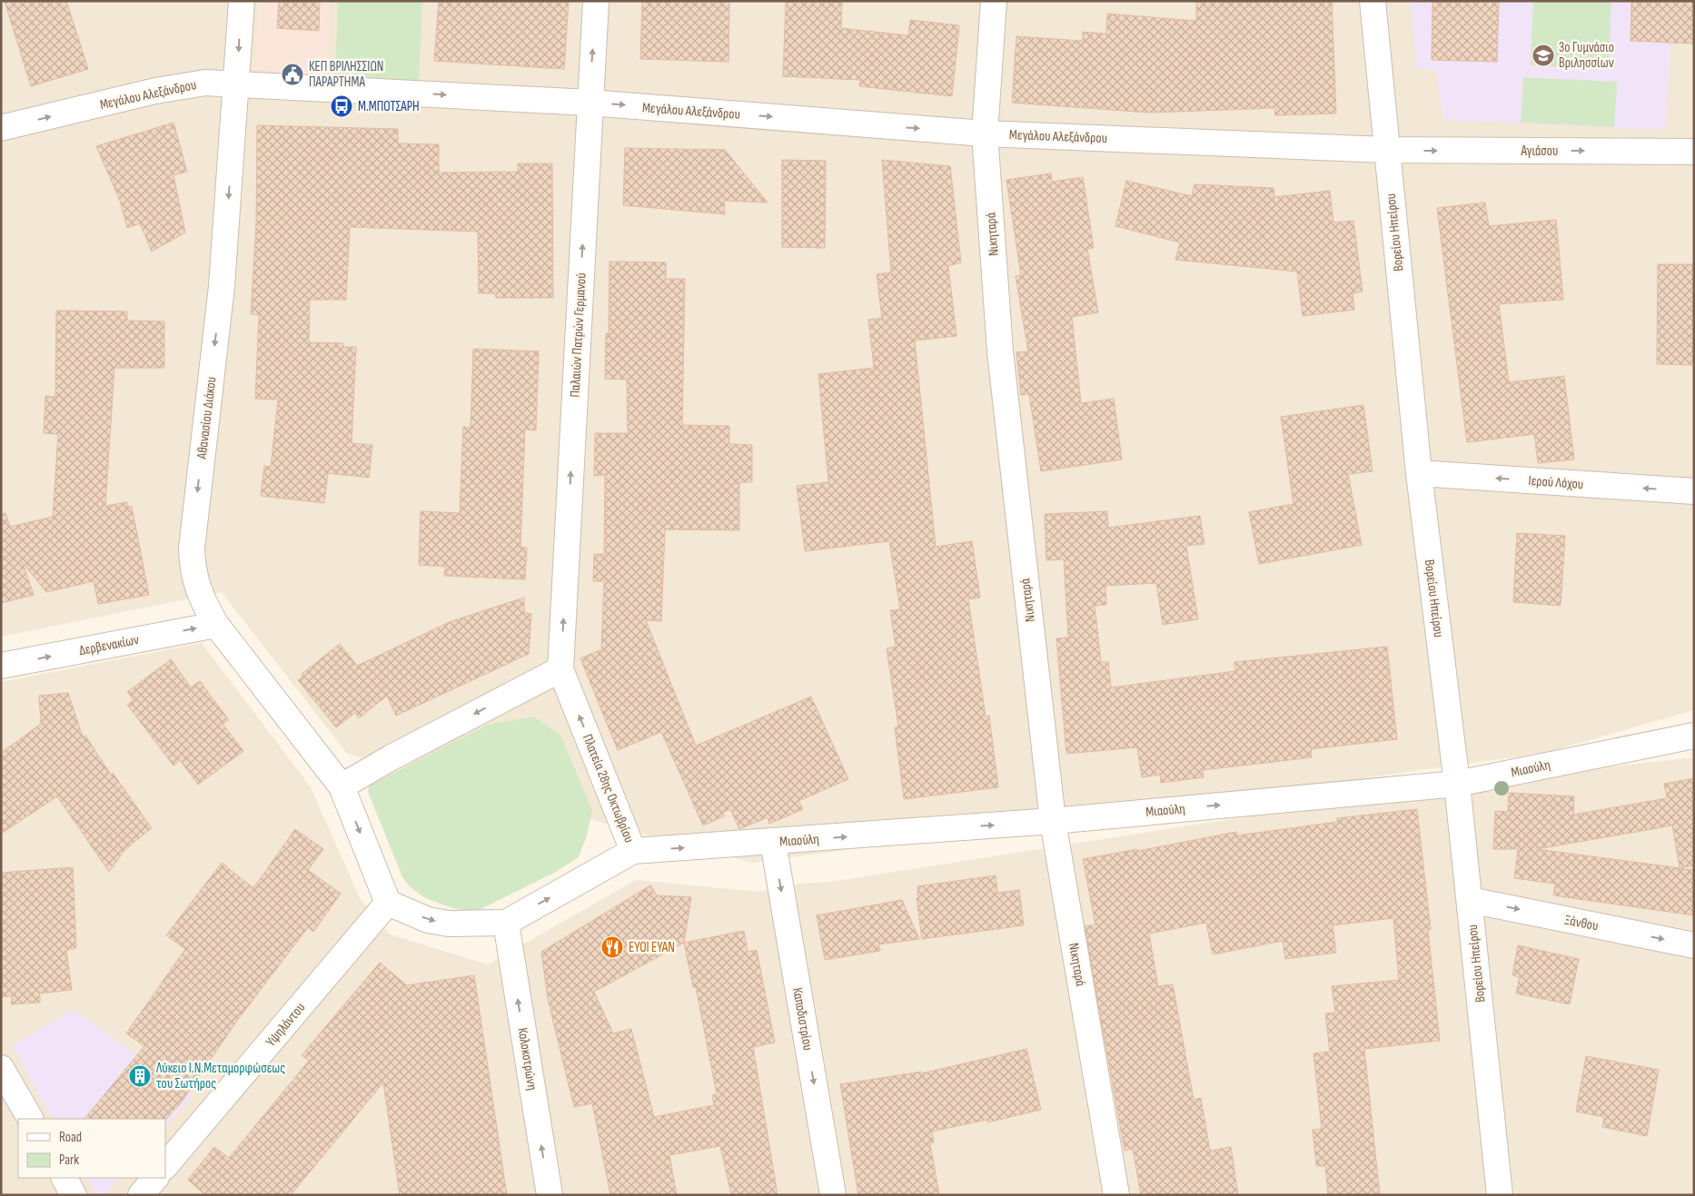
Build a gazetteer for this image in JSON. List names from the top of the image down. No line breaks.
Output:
{"streets":{"street":["Μεγάλου Αλεξάνδρου","Αγιάσου","Βορείου Ηπείρου","Νικηταρά","Παλαιών Πατρών Γερμανού","Αθανασίου Διάκου","Ιερού Λόχου","Δερβενακίων","Μιαούλη","Πλατεία 28ης Οκτωβρίου","Ξάνθου","Καποδιστρίου","Υψηλάντου","Κολοκοτρώνη"]},"crossings":[["Μεγάλου Αλεξάνδρου","Αγιάσου"],["Μεγάλου Αλεξάνδρου","Βορείου Ηπείρου"],["Μεγάλου Αλεξάνδρου","Νικηταρά"],["Μεγάλου Αλεξάνδρου","Παλαιών Πατρών Γερμανού"],["Μεγάλου Αλεξάνδρου","Αθανασίου Διάκου"],["Αγιάσου","Βορείου Ηπείρου"],["Βορείου Ηπείρου","Ιερού Λόχου"],["Βορείου Ηπείρου","Μιαούλη"],["Βορείου Ηπείρου","Ξάνθου"],["Νικηταρά","Μιαούλη"],["Παλαιών Πατρών Γερμανού","Πλατεία 28ης Οκτωβρίου"],["Αθανασίου Διάκου","Δερβενακίων"],["Μιαούλη","Πλατεία 28ης Οκτωβρίου"],["Μιαούλη","Καποδιστρίου"],["Πλατεία 28ης Οκτωβρίου","Υψηλάντου"],["Πλατεία 28ης Οκτωβρίου","Κολοκοτρώνη"]],"one_way":["Μεγάλου Αλεξάνδρου","Αγιάσου","Παλαιών Πατρών Γερμανού","Αθανασίου Διάκου","Ιερού Λόχου","Δερβενακίων","Μιαούλη","Ξάνθου","Καποδιστρίου","Κολοκοτρώνη"],"places":{"school or university":["3ο Γυμνάσιο Βριλησσίων"],"public building":["ΚΕΠ ΒΡΙΛΗΣΣΙΩΝ ΠΑΡΑΡΤΗΜΑ"],"bus stop":["Μ.ΜΠΟΤΣΑΡΗ"],"restaurant":["ΕΥΟΙ ΕΥΑΝ"],"building":["Λύκειο Ι.Ν.Μεταμορφώσεως του Σωτήρος"]},"legend":["Road","Park"]}
